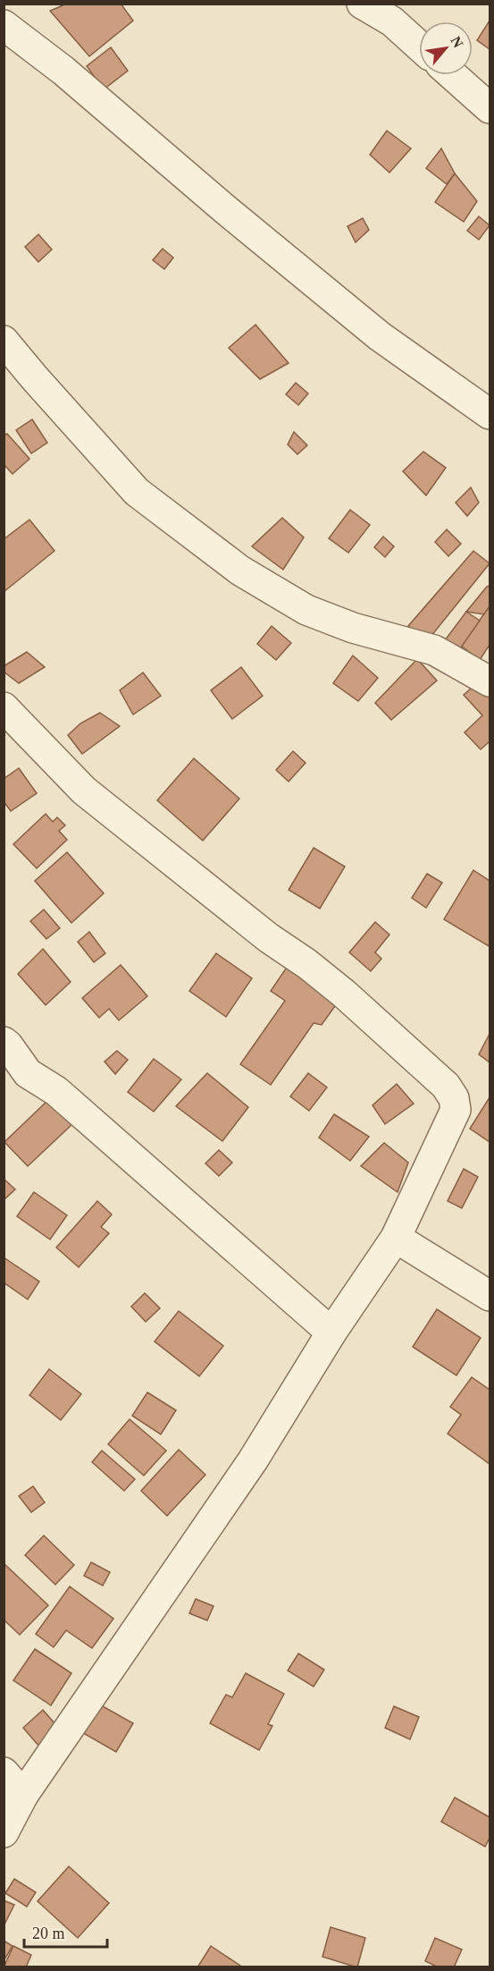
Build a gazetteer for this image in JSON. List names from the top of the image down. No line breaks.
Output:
{"scale_bar":"20 m","north":"top right"}
